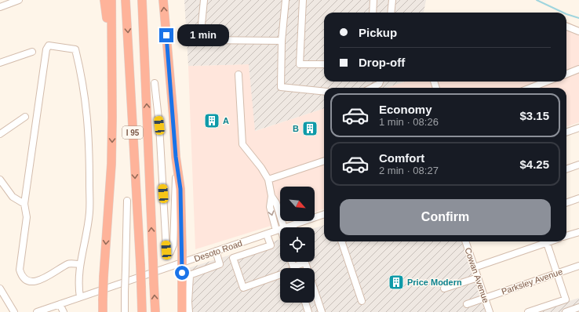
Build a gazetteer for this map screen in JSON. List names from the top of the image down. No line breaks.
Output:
{"streets":{"highway":["I 95"],"street":["Desoto Road","Cowan Avenue","Parksley Avenue"]},"crossings":[["Cowan Avenue","Parksley Avenue"]],"places":{"building":["A","B","Price Modern"]},"north":"bottom right","page":{"banner":["Pickup","Drop-off"],"bubble":"1 min","list":[{"name":"Economy","note":"1 min · 08:26","value":"$3.15"},{"name":"Comfort","note":"2 min · 08:27","value":"$4.25"}],"buttons":"Confirm"}}
